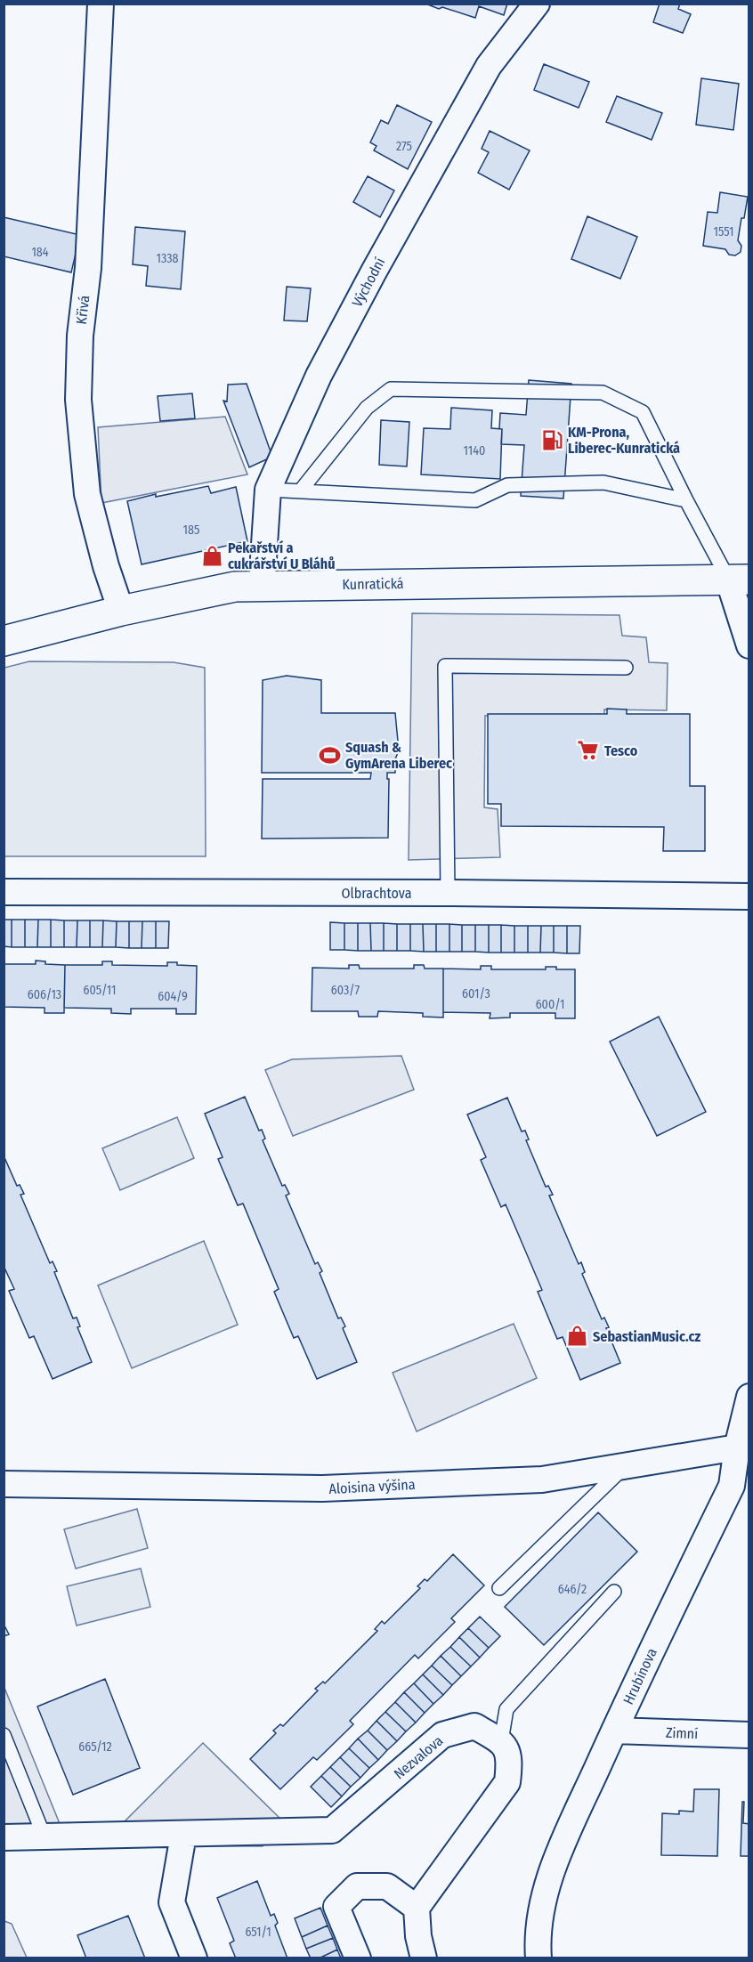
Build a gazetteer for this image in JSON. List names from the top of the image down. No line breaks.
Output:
{"streets":{"street":["Východní","Křivá","Kunratická","Olbrachtova","Aloisina výšina","Hrubínova","Zimní","Nezvalova"]},"crossings":[["Východní","Kunratická"],["Křivá","Kunratická"],["Aloisina výšina","Hrubínova"],["Hrubínova","Zimní"]],"places":{"fuel station":["KM-Prona, Liberec-Kunratická"],"shop":["Pekařství a cukrářství U Bláhů","SebastianMusic.cz"],"supermarket":["Tesco"],"sports":["Squash & GymArena Liberec"]},"house_numbers":["275","1551","184","1338","1140","185","605/11","603/7","601/3","606/13","604/9","600/1","646/2","665/12","651/1"]}
